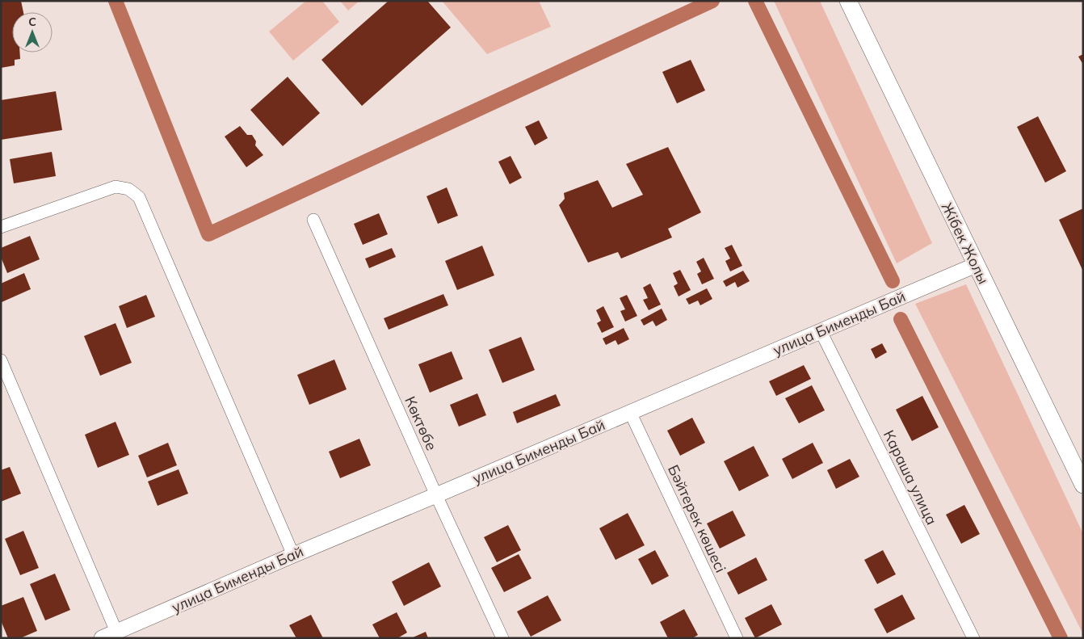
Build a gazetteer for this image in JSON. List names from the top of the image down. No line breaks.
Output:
{"streets":{"main road":["Жібек Жолы"],"street":["улица Бименды Бай","Көктөбе","Караша улица","Бәйтерек көшесі"]},"crossings":[["Жібек Жолы","улица Бименды Бай"],["улица Бименды Бай","Көктөбе"],["улица Бименды Бай","Караша улица"],["улица Бименды Бай","Бәйтерек көшесі"]],"north":"top"}
